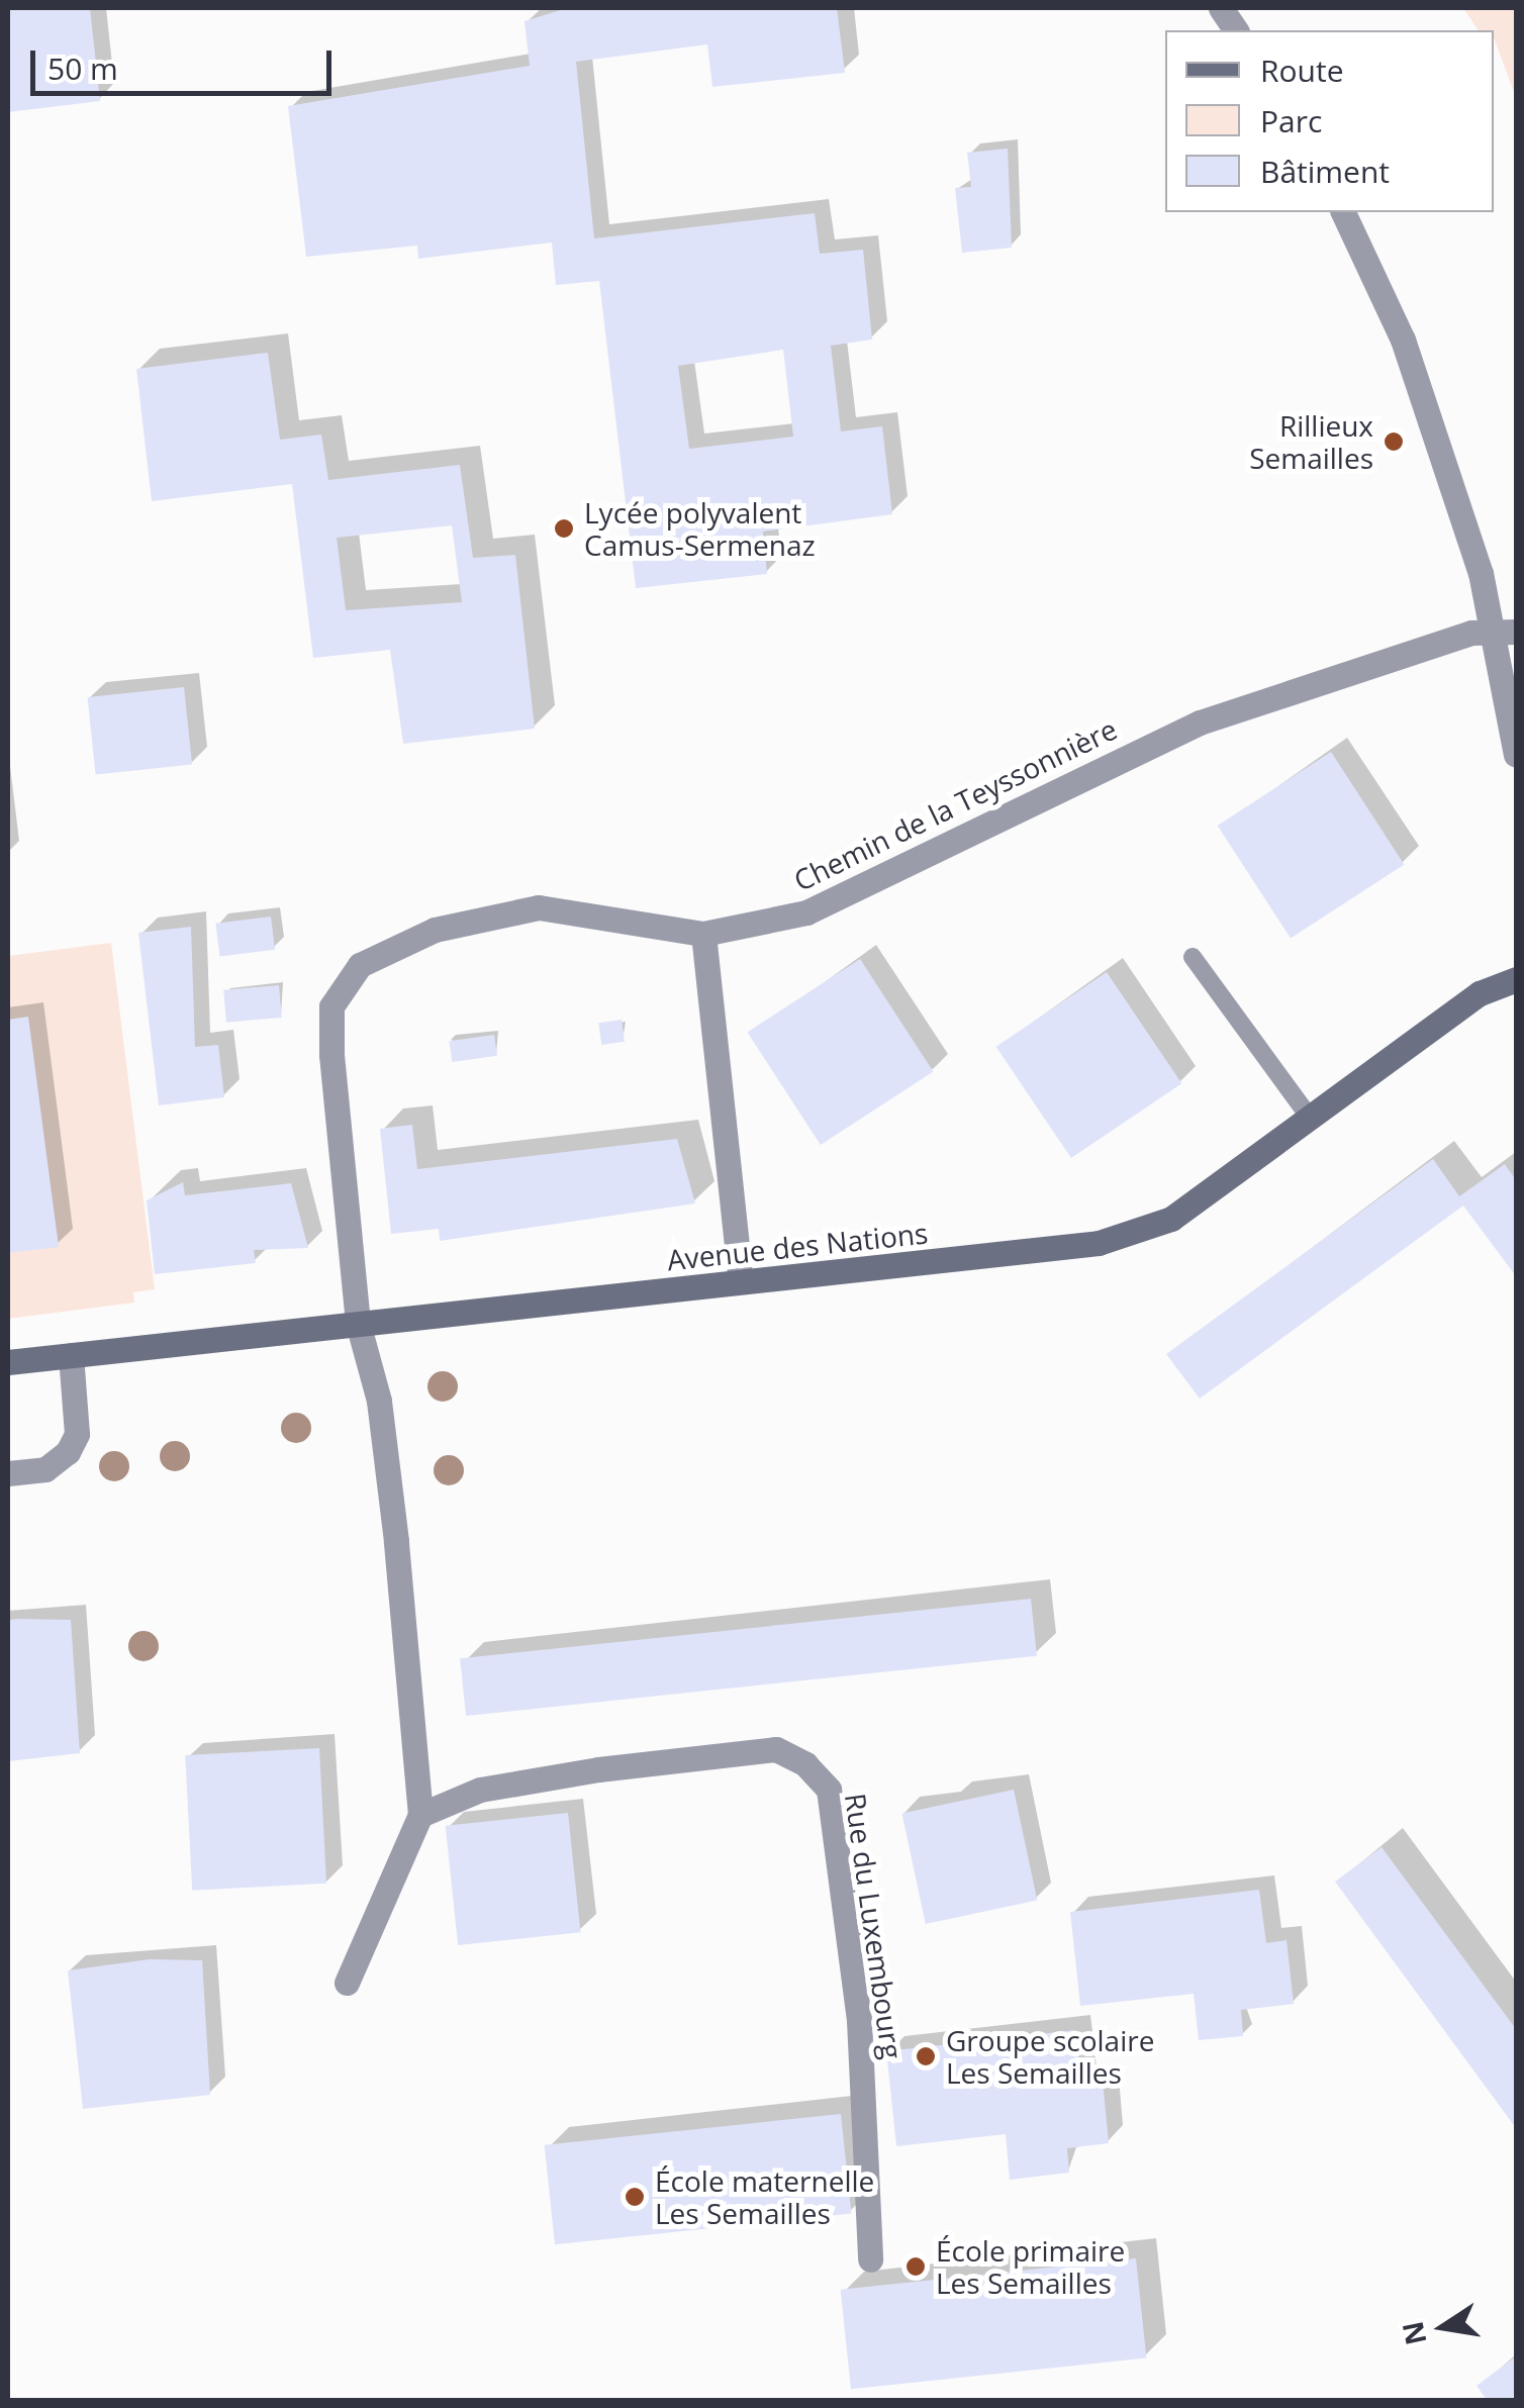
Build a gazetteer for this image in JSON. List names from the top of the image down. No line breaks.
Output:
{"streets":{"street":["Chemin de la Teyssonnière","Avenue des Nations","Rue du Luxembourg"]},"crossings":[["Chemin de la Teyssonnière","Avenue des Nations"]],"places":["Rillieux Semailles","Lycée polyvalent Camus-Sermenaz","Groupe scolaire Les Semailles","École maternelle Les Semailles","École primaire Les Semailles"],"legend":["Route","Parc","Bâtiment"],"scale_bar":"50 m","north":"left"}
